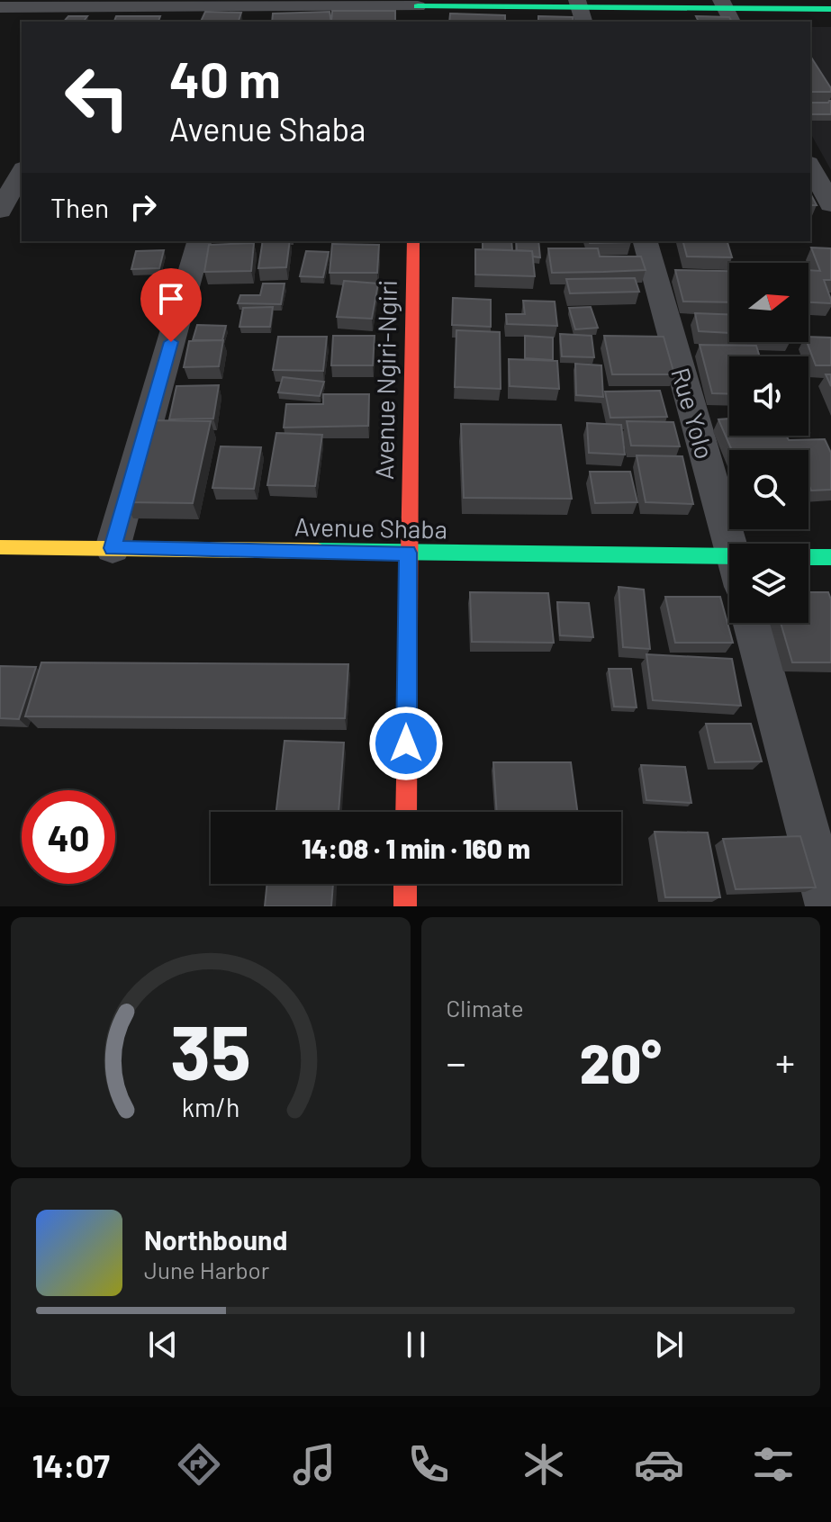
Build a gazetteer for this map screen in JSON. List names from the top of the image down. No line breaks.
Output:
{"streets":{"street":["Avenue Ngiri-Ngiri","Rue Yolo","Avenue Shaba"]},"crossings":[["Avenue Ngiri-Ngiri","Avenue Shaba"]],"north":"right","page":{"turn":["40 m","Avenue Shaba"],"then":"Then","limit":"40","trip":"14:08 · 1 min · 160 m","tile":"Climate","heat":["−","20°","+"],"song":["Northbound","June Harbor"],"tabs":"14:07","gauge":["35","km/h"]}}
